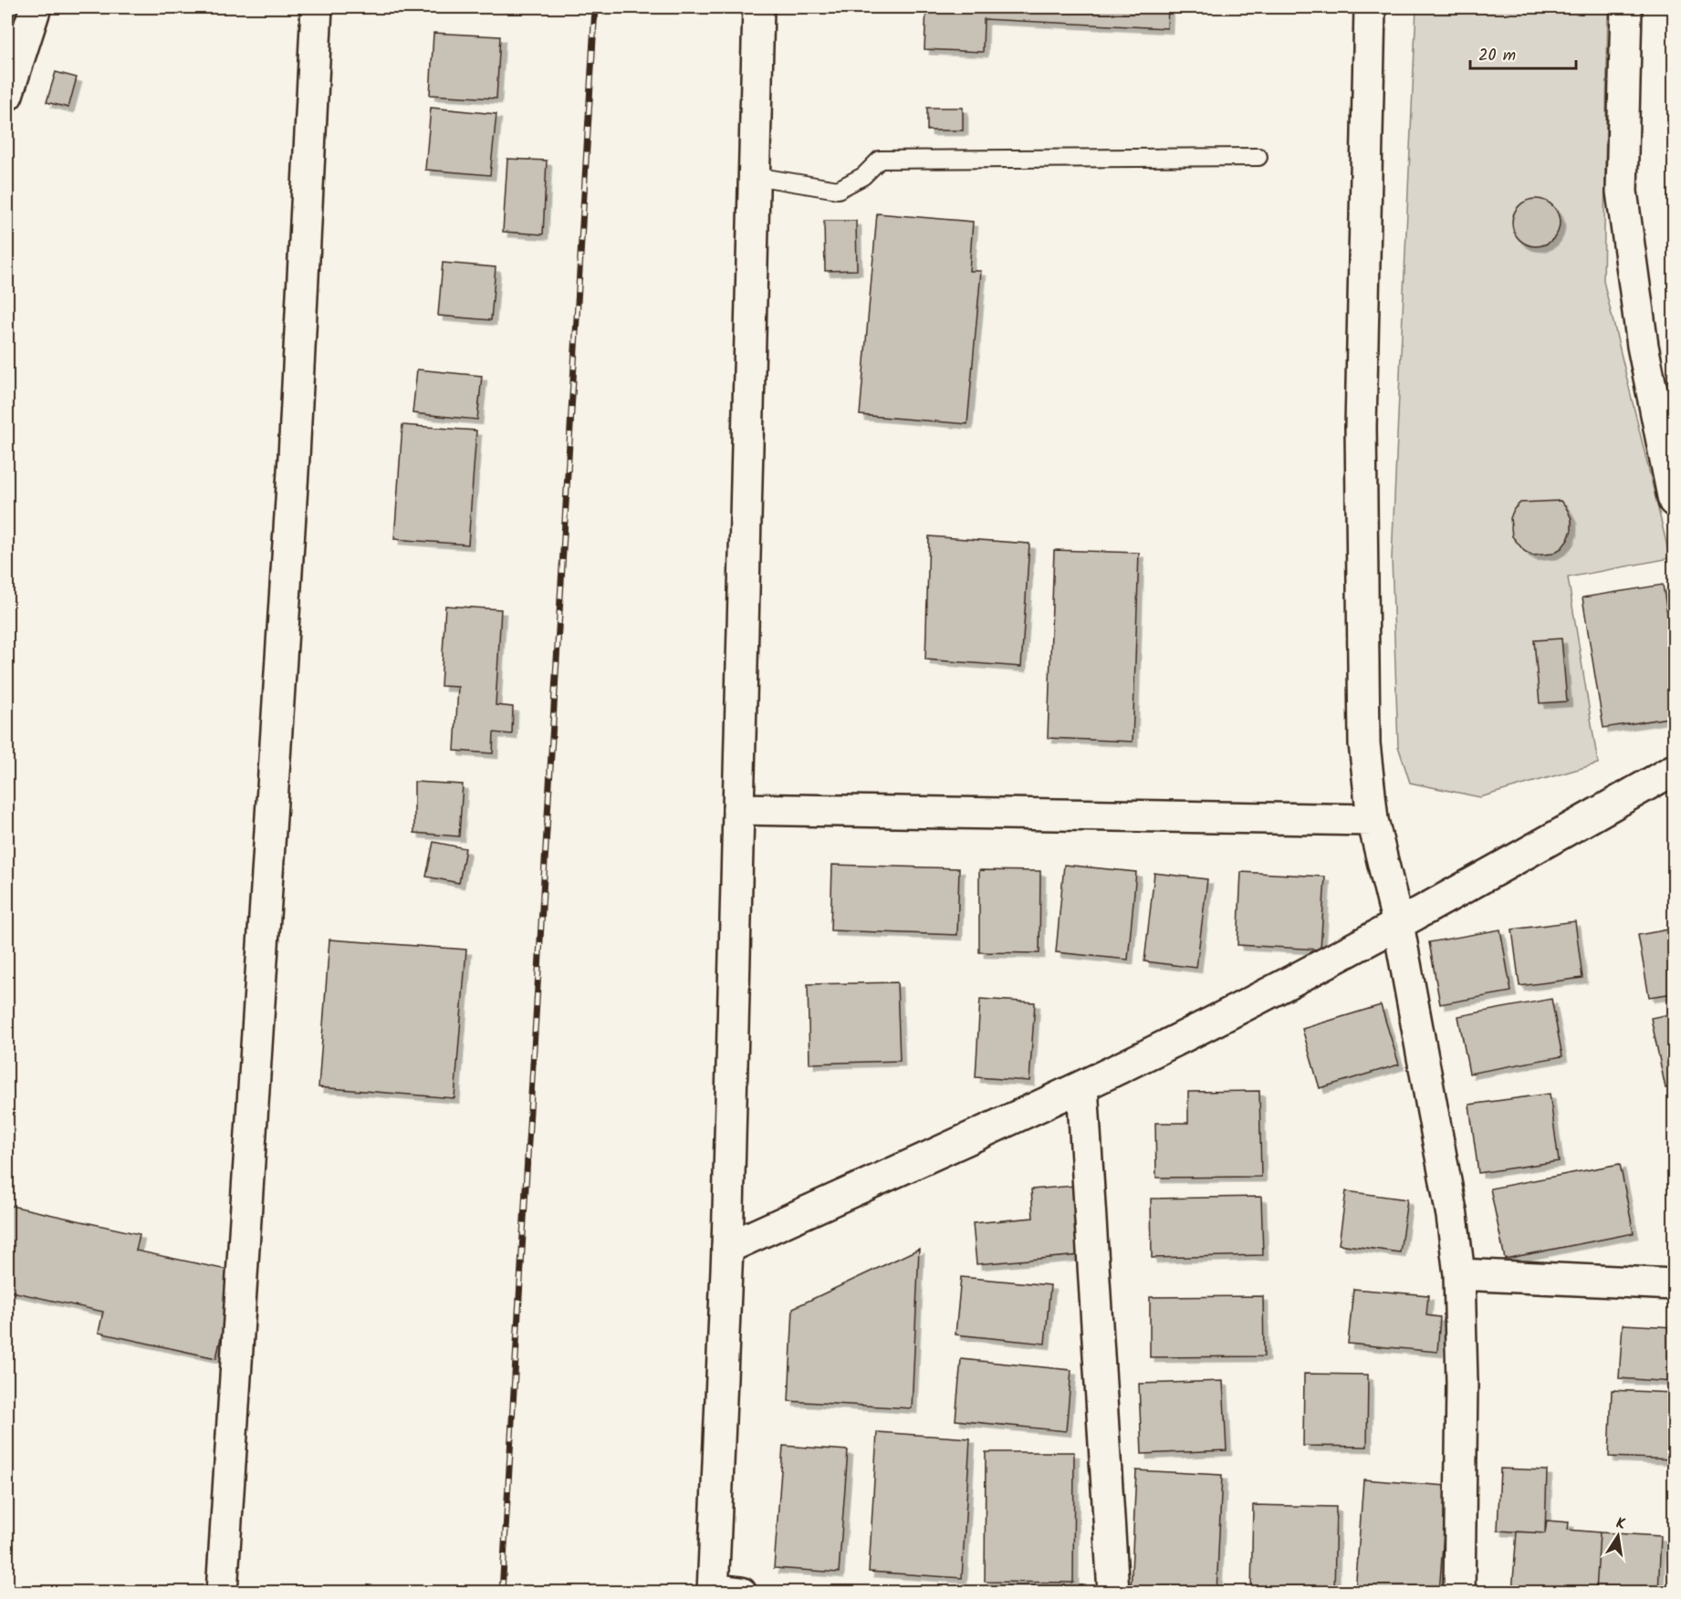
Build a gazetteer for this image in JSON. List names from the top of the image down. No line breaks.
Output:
{"scale_bar":"20 m","north":"top"}
